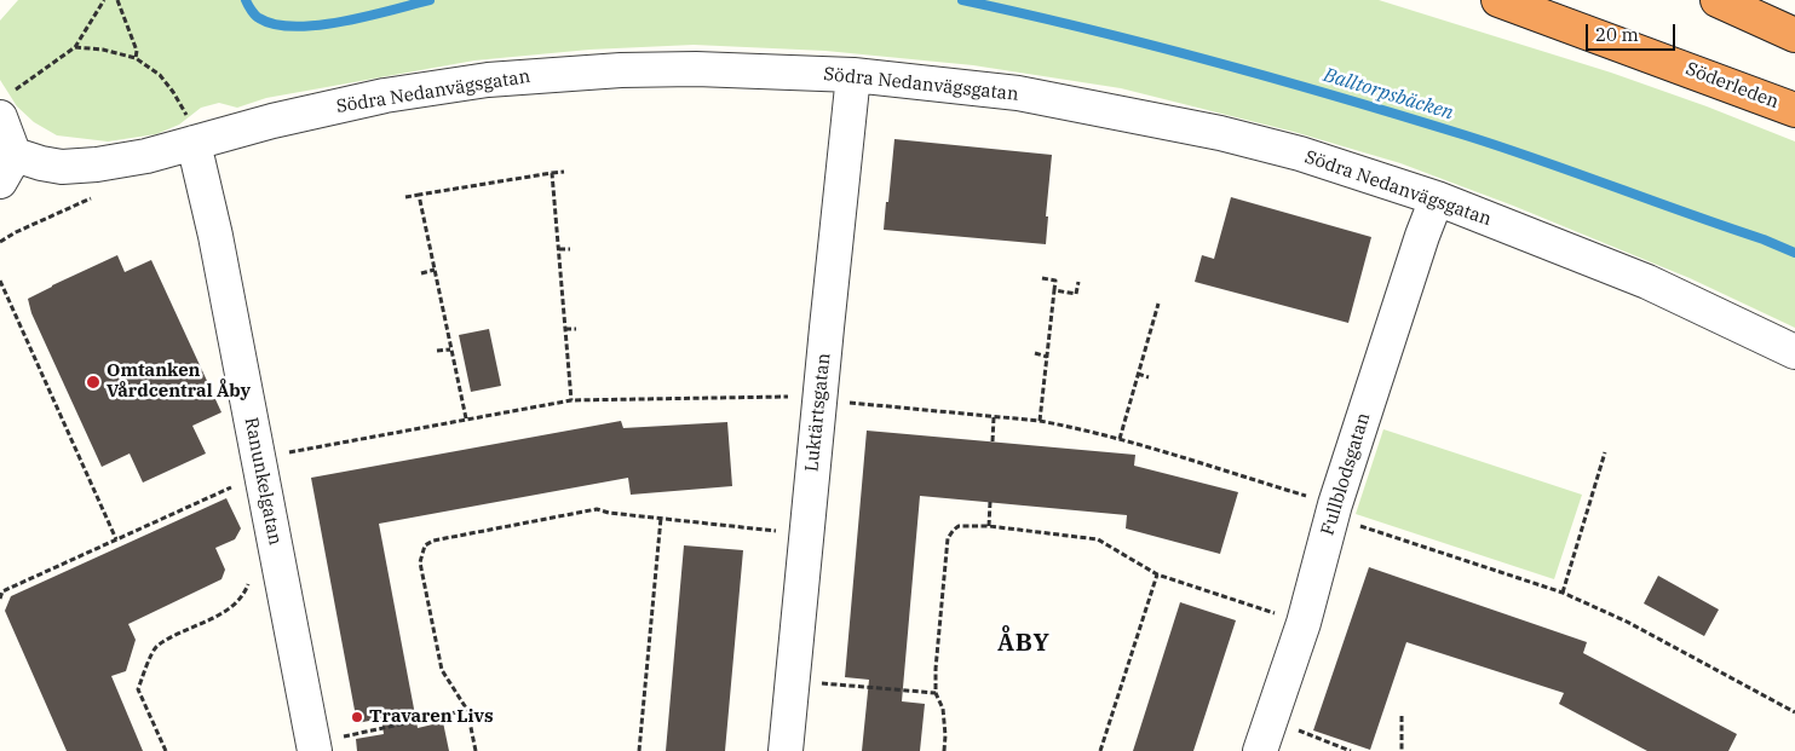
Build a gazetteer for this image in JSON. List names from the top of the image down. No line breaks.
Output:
{"streets":{"highway":["Söderleden"],"street":["Södra Nedanvägsgatan","Luktärtsgatan","Fullblodsgatan","Ranunkelgatan"]},"crossings":[["Södra Nedanvägsgatan","Luktärtsgatan"],["Södra Nedanvägsgatan","Fullblodsgatan"],["Södra Nedanvägsgatan","Ranunkelgatan"]],"districts":["ÅBY"],"water":["Balltorpsbäcken"],"places":["Omtanken Vårdcentral Åby","Travaren Livs"],"scale_bar":"20 m"}
